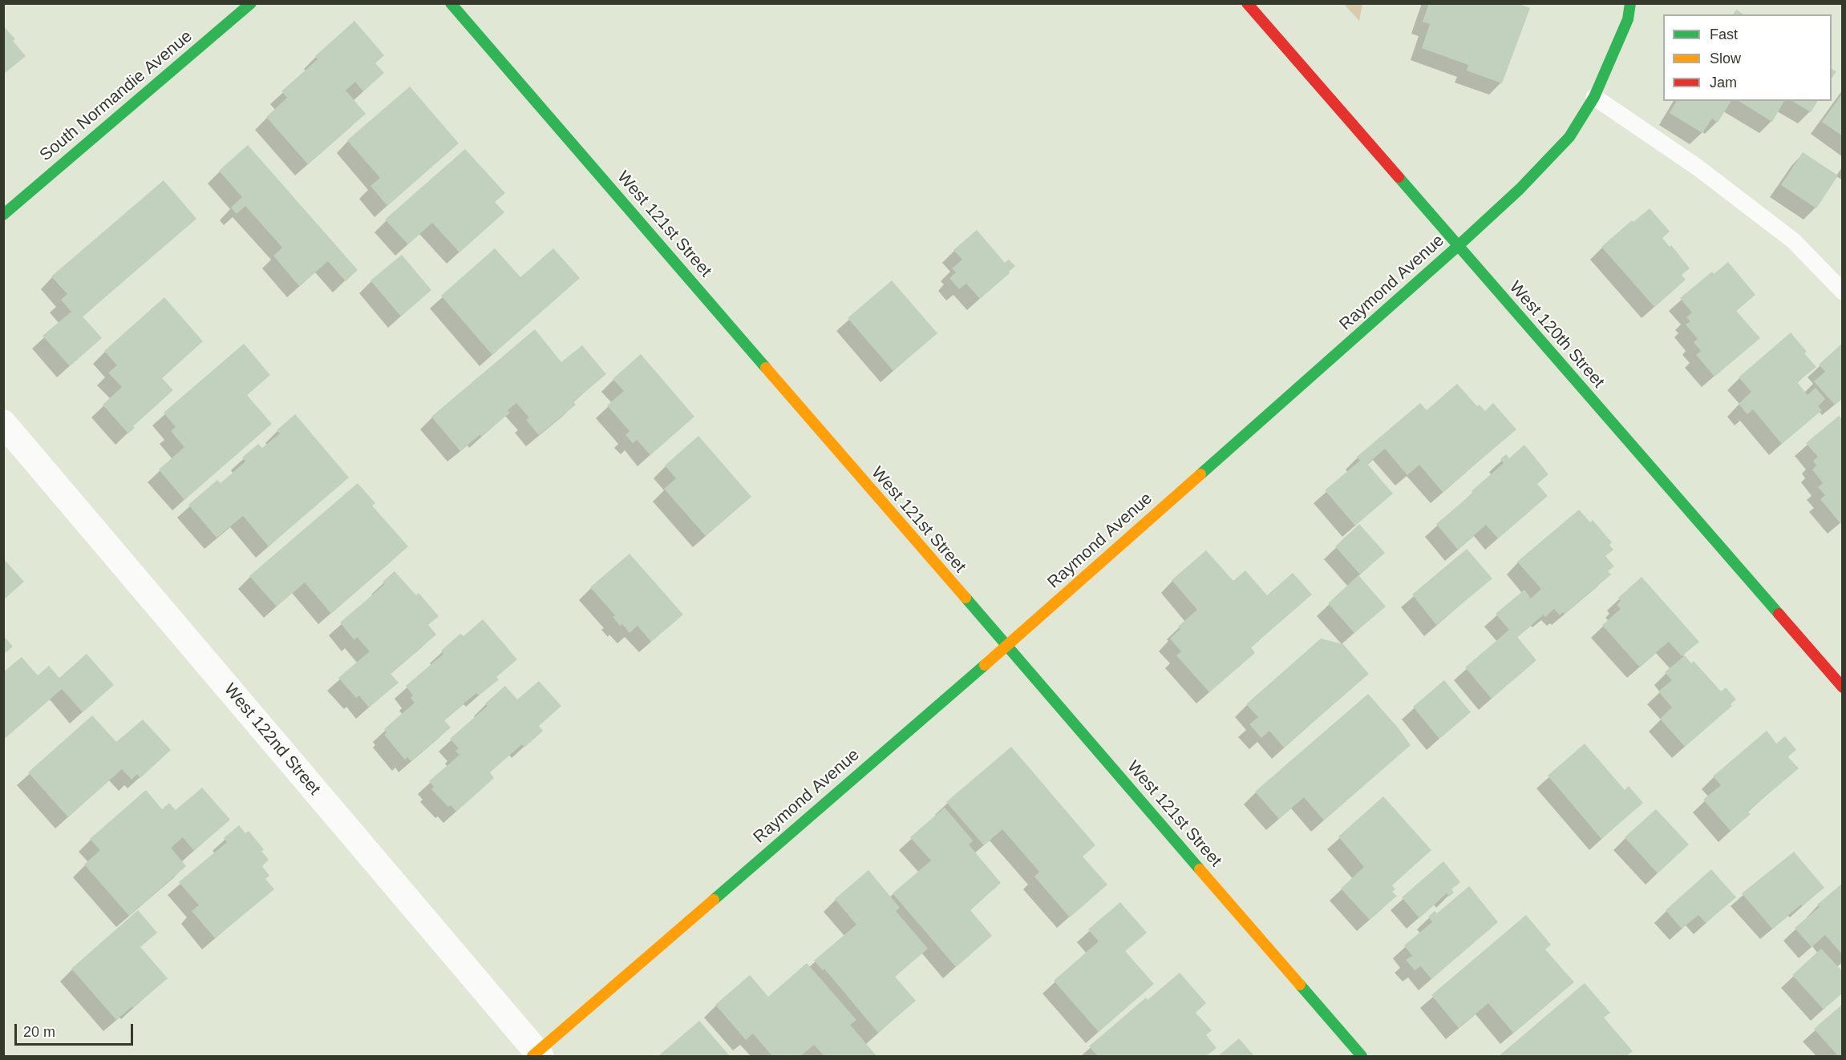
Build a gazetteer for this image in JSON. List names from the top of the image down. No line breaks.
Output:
{"streets":{"street":["South Normandie Avenue","West 121st Street","Raymond Avenue","West 120th Street","West 122nd Street"]},"crossings":[["West 121st Street","Raymond Avenue"],["Raymond Avenue","West 120th Street"],["Raymond Avenue","West 122nd Street"]],"legend":["Fast","Slow","Jam"],"scale_bar":"20 m"}
